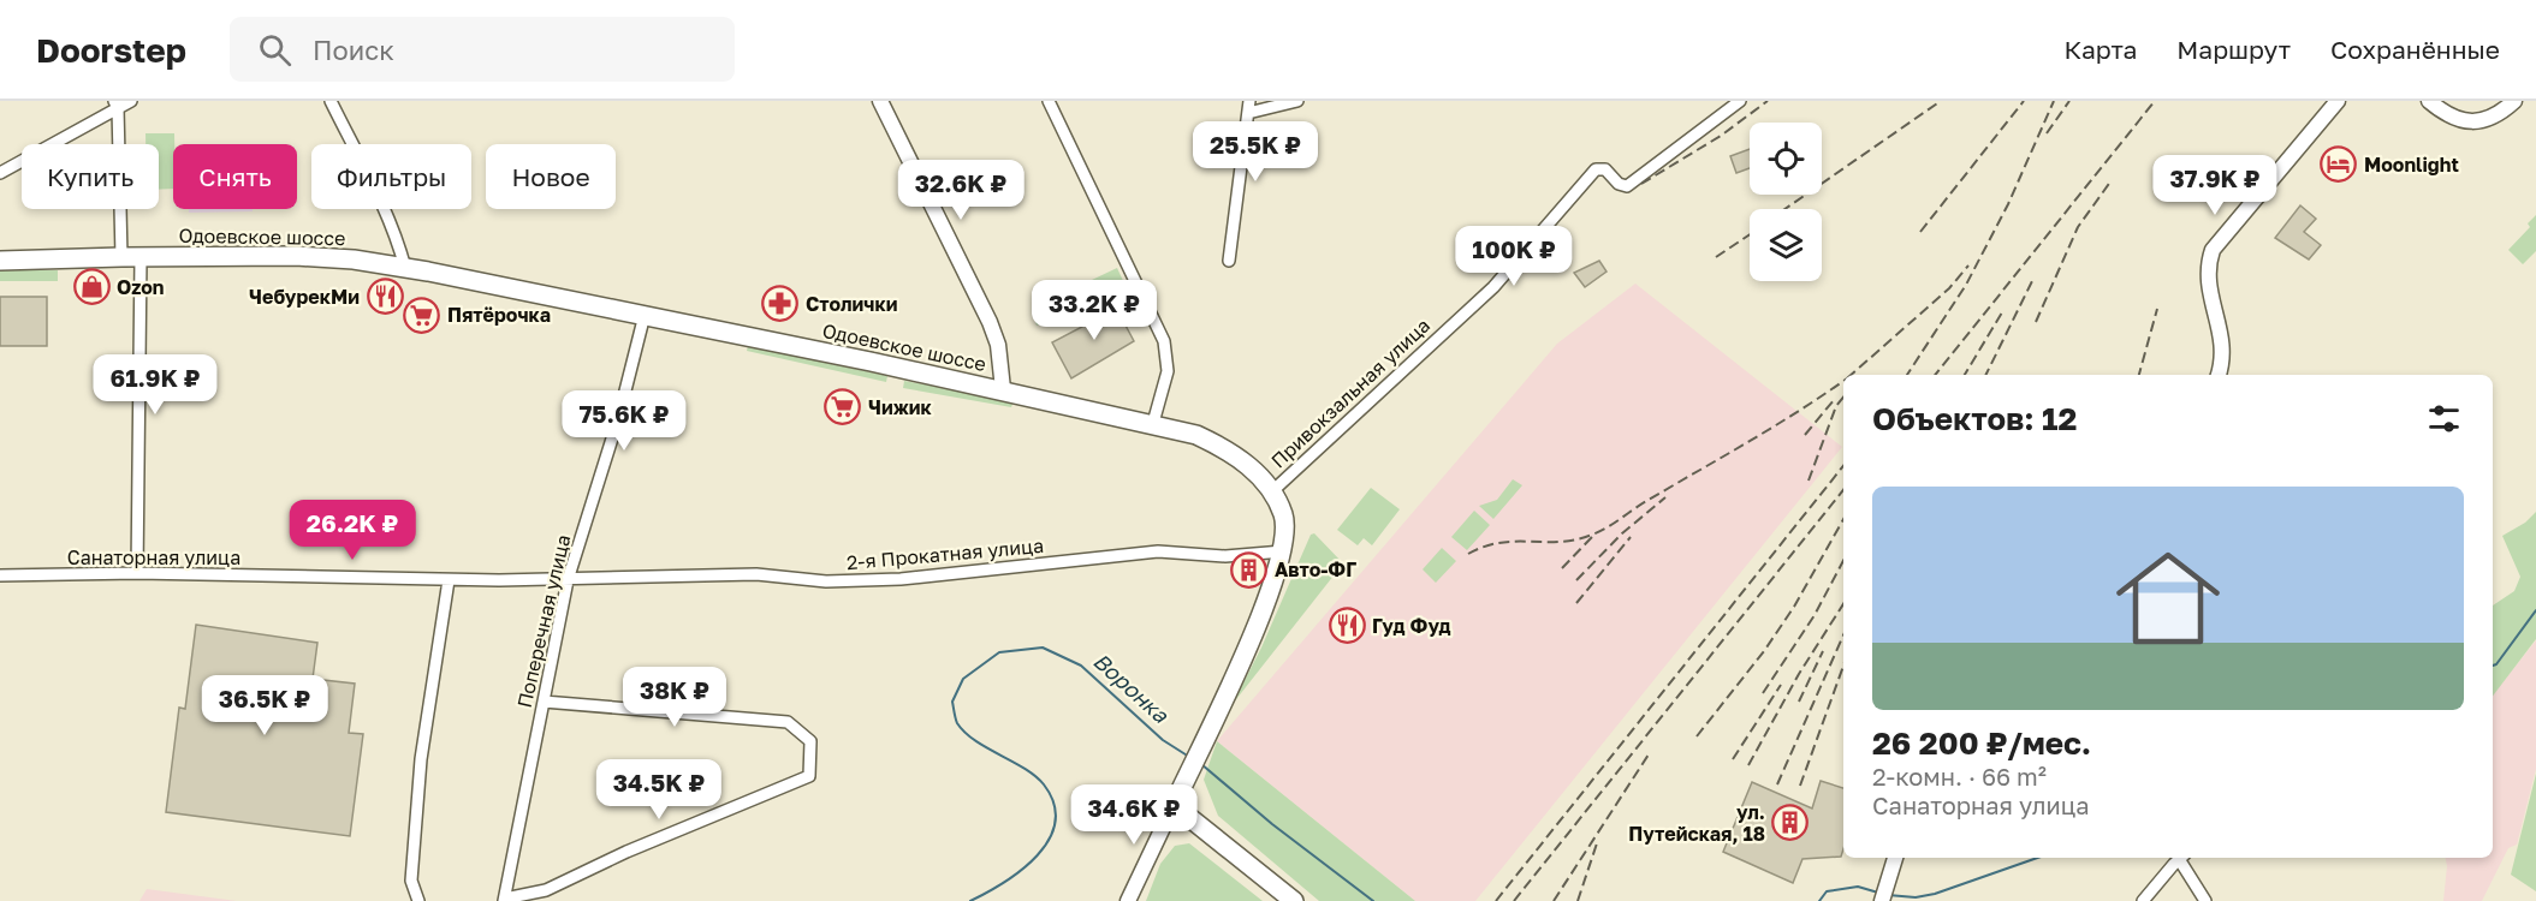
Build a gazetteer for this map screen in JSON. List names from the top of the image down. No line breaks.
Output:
{"streets":{"main road":["Одоевское шоссе"],"street":["Привокзальная улица","2-я Прокатная улица","Санаторная улица","Поперечная улица"]},"crossings":[["Одоевское шоссе","Привокзальная улица"],["Одоевское шоссе","2-я Прокатная улица"],["Одоевское шоссе","Поперечная улица"],["2-я Прокатная улица","Санаторная улица"],["2-я Прокатная улица","Поперечная улица"],["Санаторная улица","Поперечная улица"]],"water":["Воронка"],"places":{"hotel":["Moonlight"],"shop":["Ozon"],"restaurant":["ЧебурекМи","Гуд Фуд"],"pharmacy":["Столички"],"supermarket":["Пятёрочка","Чижик"],"building":["Авто-ФГ","ул. Путейская, 18"]},"page":{"header":"Doorstep","search":"Поиск","nav":["Карта","Маршрут","Сохранённые"],"price":["25.5K ₽","37.9K ₽","32.6K ₽","100K ₽","33.2K ₽","61.9K ₽","75.6K ₽","26.2K ₽","38K ₽","36.5K ₽","34.5K ₽","34.6K ₽"],"chip":["Купить","Снять","Фильтры","Новое"],"heading":"Объектов: 12","list":[{"name":"26 200 ₽/мес.","note":"2-комн. · 66 m² · Санаторная улица"}]}}
